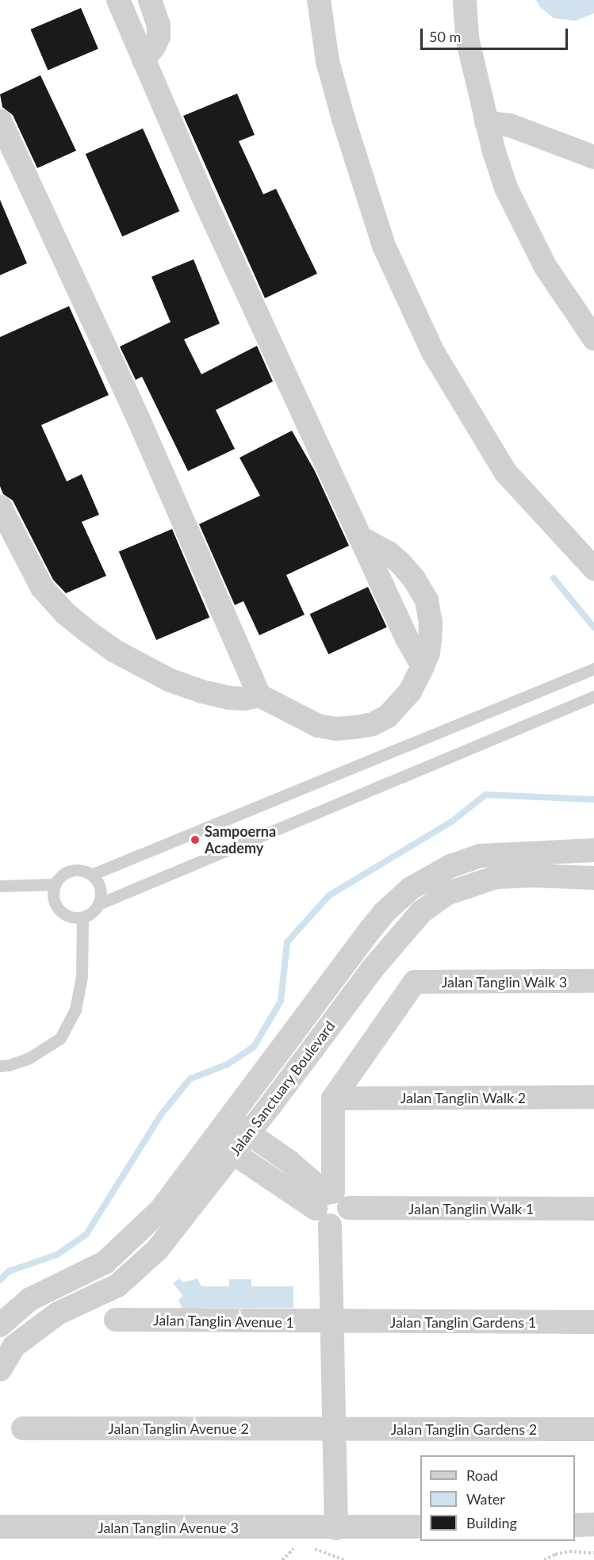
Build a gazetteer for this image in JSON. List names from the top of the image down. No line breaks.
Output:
{"streets":{"street":["Jalan Tanglin Walk 3","Jalan Sanctuary Boulevard","Jalan Tanglin Walk 2","Jalan Tanglin Walk 1","Jalan Tanglin Avenue 1","Jalan Tanglin Gardens 1","Jalan Tanglin Avenue 2","Jalan Tanglin Gardens 2","Jalan Tanglin Avenue 3"]},"crossings":[["Jalan Tanglin Walk 3","Jalan Tanglin Walk 2"],["Jalan Tanglin Avenue 1","Jalan Tanglin Gardens 1"],["Jalan Tanglin Avenue 2","Jalan Tanglin Gardens 2"]],"places":["Sampoerna Academy"],"legend":["Road","Water","Building"],"scale_bar":"50 m"}
